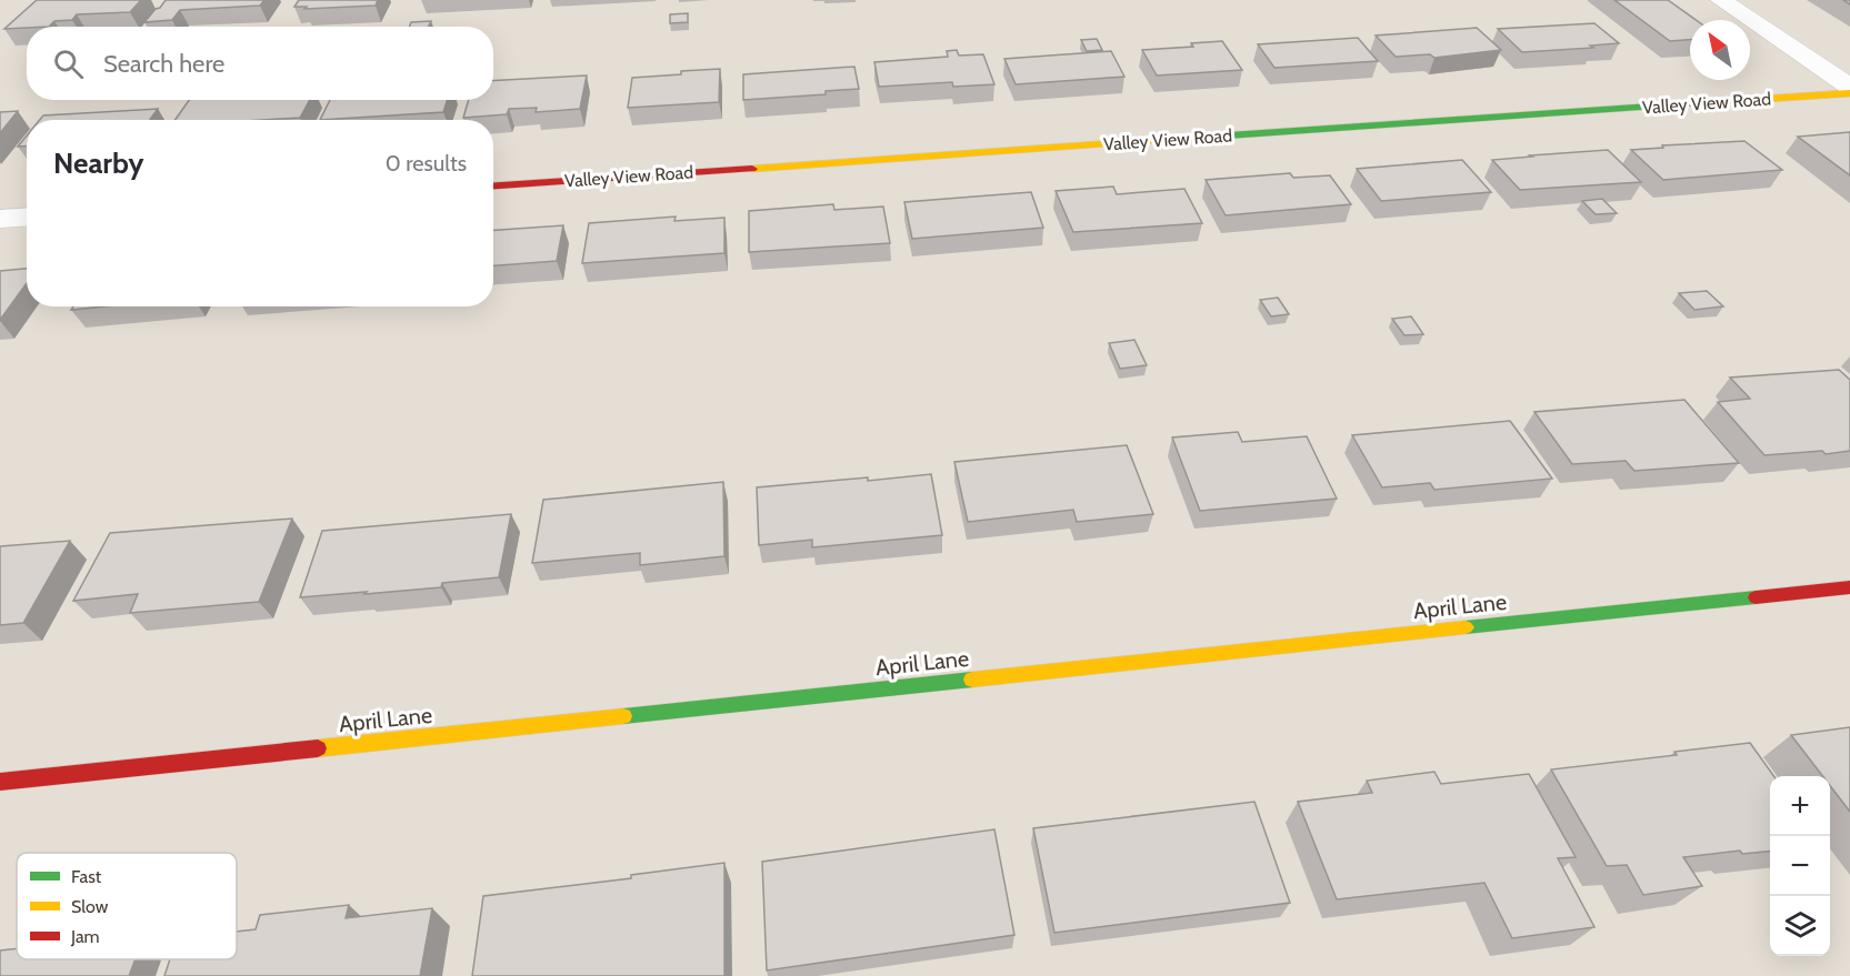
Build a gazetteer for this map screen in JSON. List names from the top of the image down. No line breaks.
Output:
{"streets":{"street":["Valley View Road","April Lane"]},"legend":["Fast","Slow","Jam"],"north":"top left","page":{"search":"Search here","heading":["Nearby","0 results"],"map_buttons":["+","−"]}}
